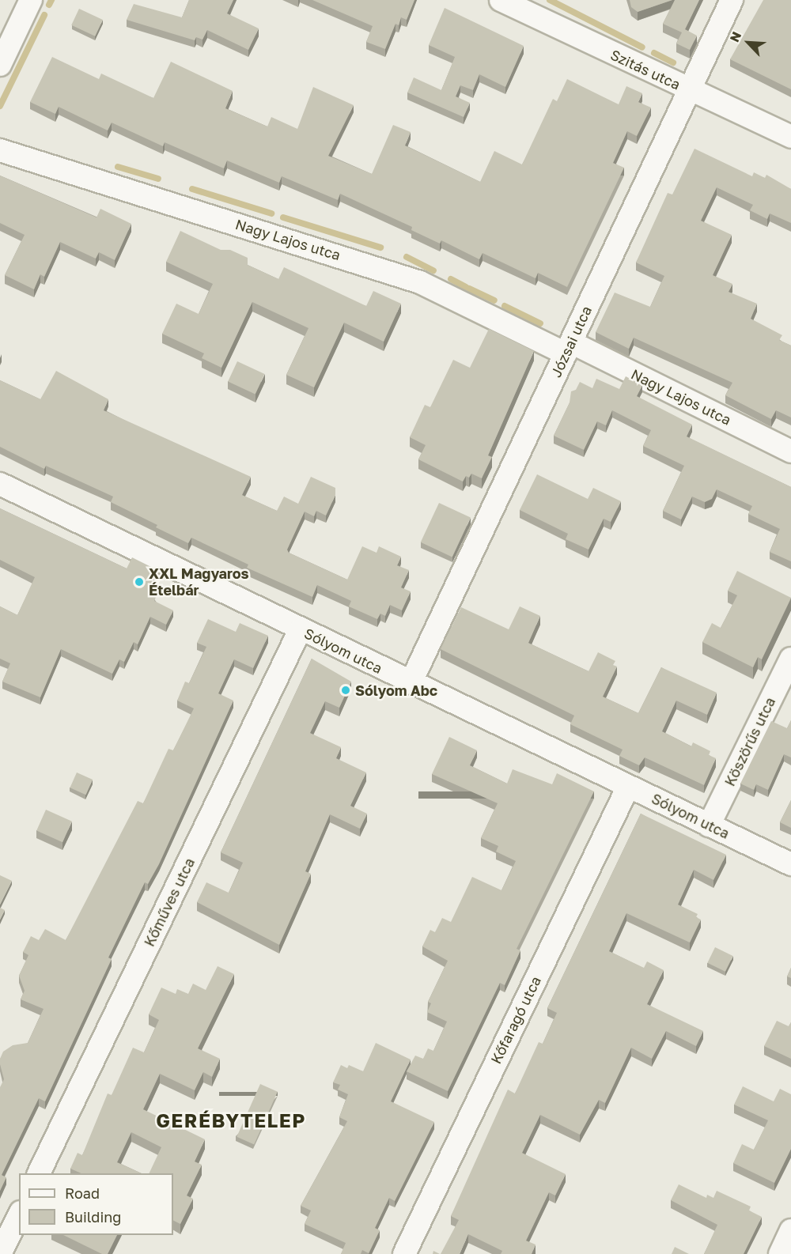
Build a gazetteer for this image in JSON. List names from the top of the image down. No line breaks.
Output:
{"streets":{"street":["Szitás utca","Nagy Lajos utca","Józsai utca","Sólyom utca","Köszörűs utca","Kőműves utca","Kőfaragó utca"]},"crossings":[["Szitás utca","Józsai utca"],["Nagy Lajos utca","Józsai utca"],["Józsai utca","Sólyom utca"],["Sólyom utca","Köszörűs utca"],["Sólyom utca","Kőműves utca"],["Sólyom utca","Kőfaragó utca"]],"districts":["GERÉBYTELEP"],"places":["XXL Magyaros Ételbár","Sólyom Abc"],"legend":["Road","Building"],"north":"top left"}
